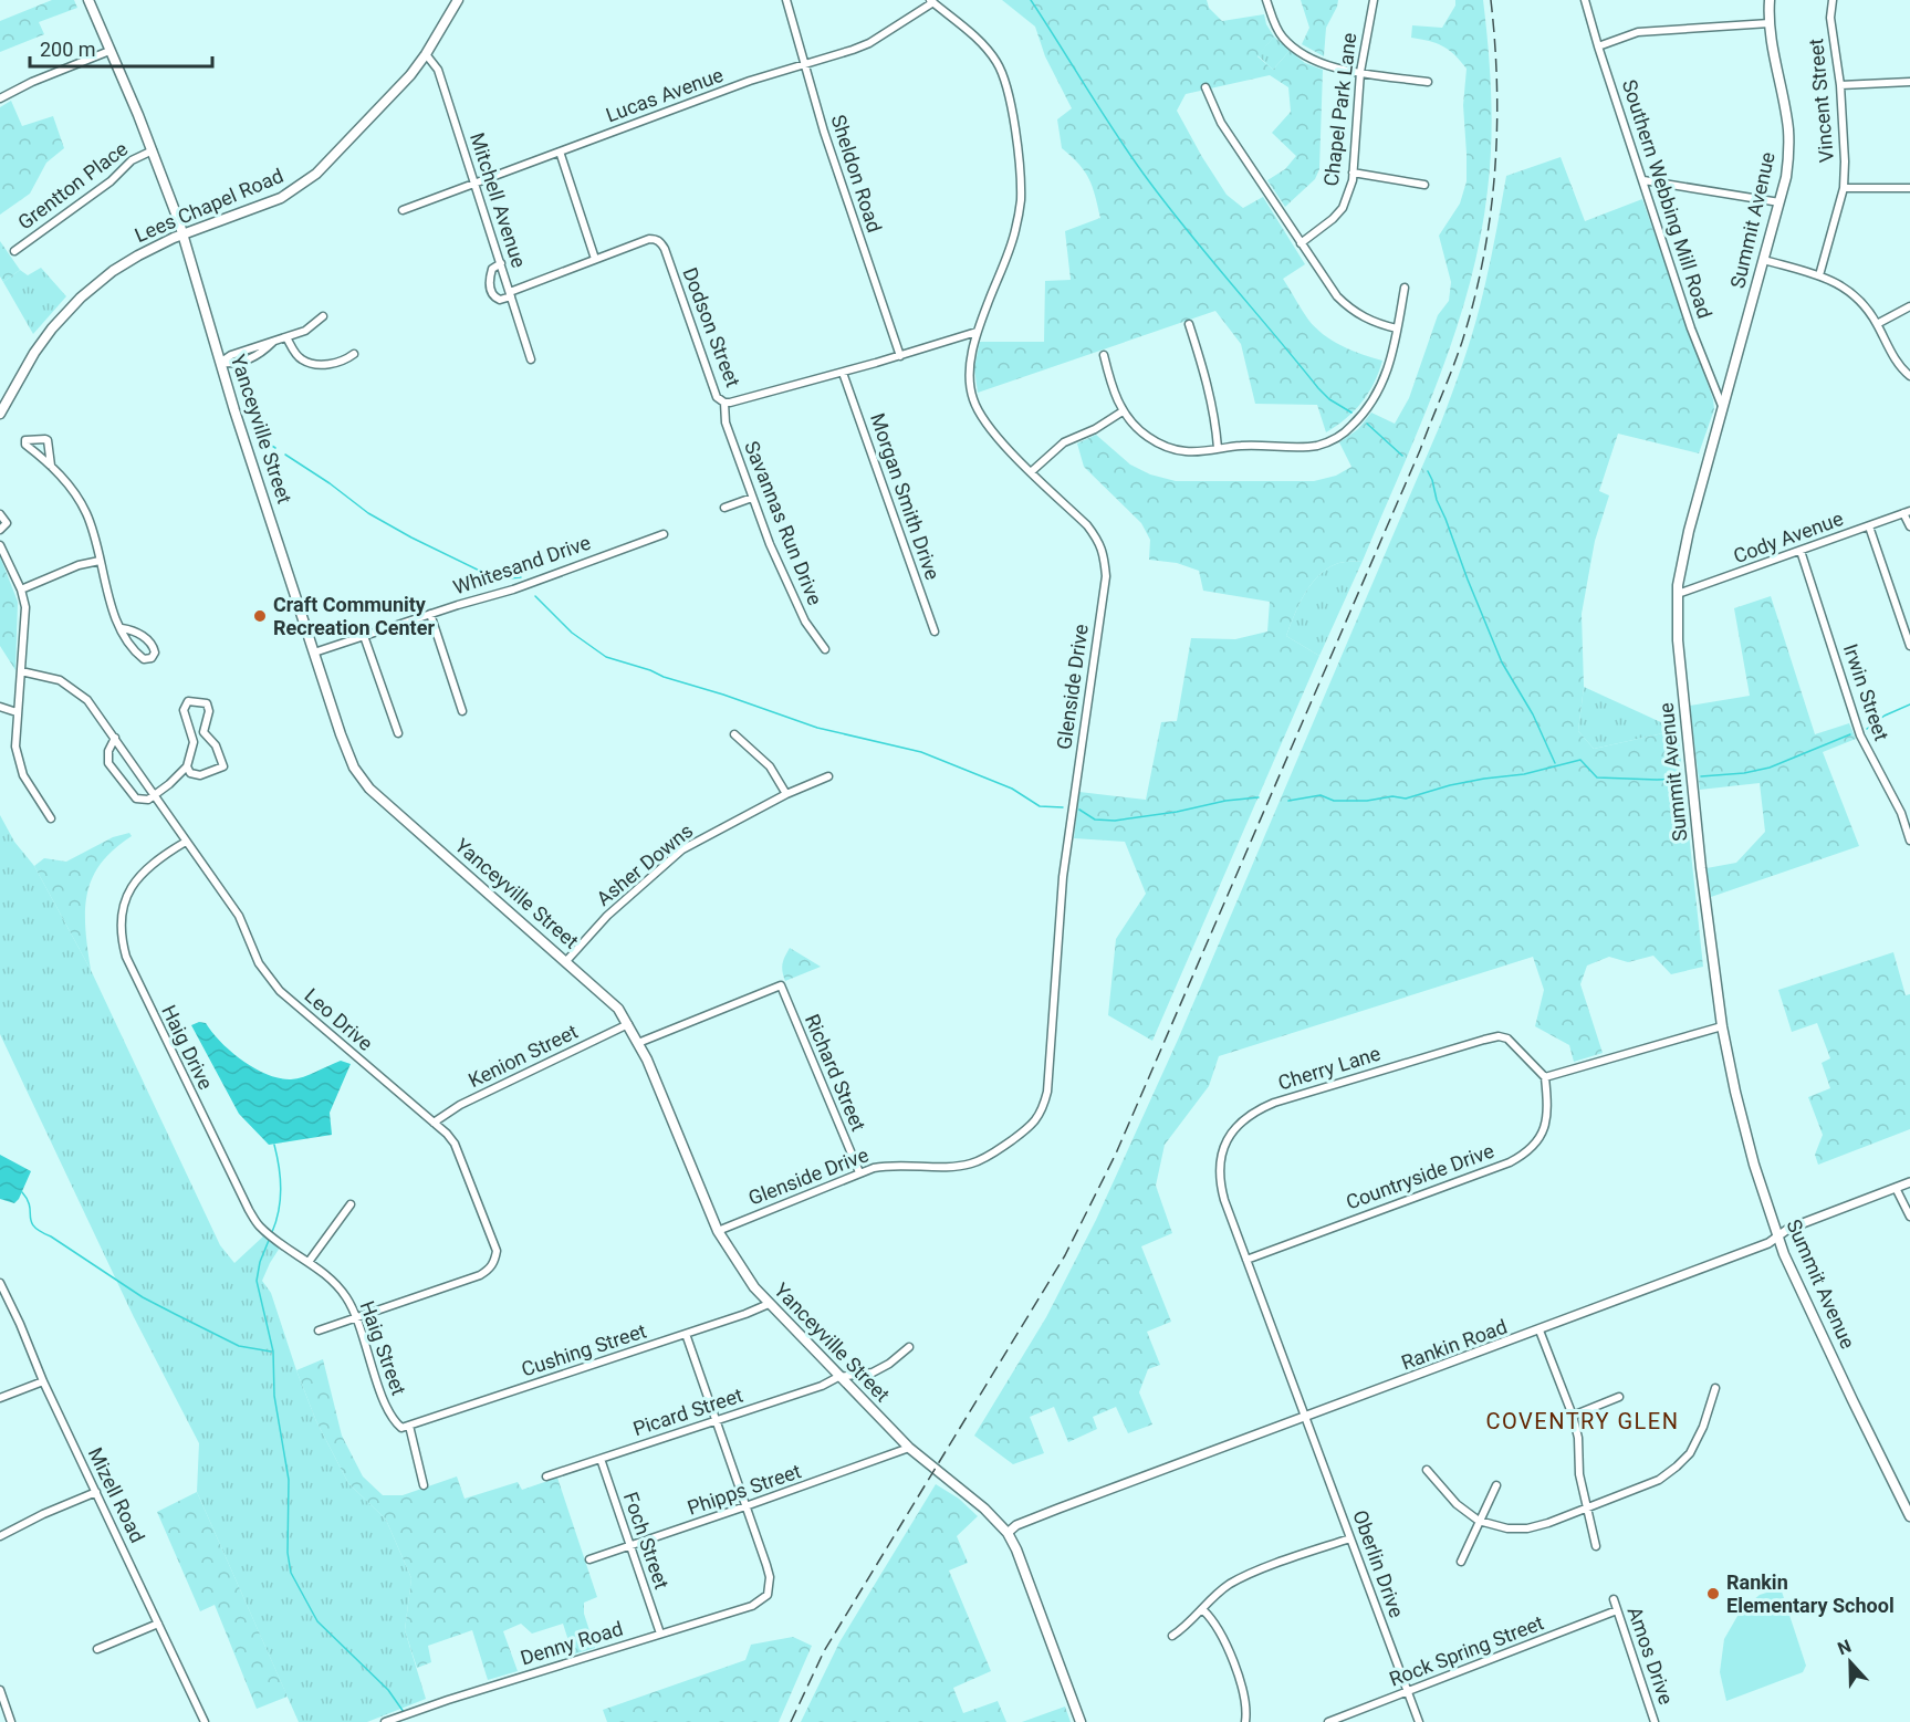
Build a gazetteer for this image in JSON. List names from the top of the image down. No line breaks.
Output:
{"streets":{"main road":["Lees Chapel Road","Summit Avenue","Yanceyville Street"],"street":["Lucas Avenue","Vincent Street","Chapel Park Lane","Sheldon Road","Grentton Place","Southern Webbing Mill Road","Mitchell Avenue","Dodson Street","Morgan Smith Drive","Savannas Run Drive","Cody Avenue","Whitesand Drive","Glenside Drive","Irwin Street","Asher Downs","Leo Drive","Haig Drive","Kenion Street","Cherry Lane","Richard Street","Countryside Drive","Rankin Road","Haig Street","Cushing Street","Picard Street","Phipps Street","Mizell Road","Foch Street","Oberlin Drive","Denny Road","Rock Spring Street","Amos Drive"]},"crossings":[["Lucas Avenue","Sheldon Road"],["Lucas Avenue","Mitchell Avenue"],["Lucas Avenue","Glenside Drive"],["Sheldon Road","Dodson Street"],["Grentton Place","Yanceyville Street"],["Southern Webbing Mill Road","Summit Avenue"],["Mitchell Avenue","Lees Chapel Road"],["Mitchell Avenue","Dodson Street"],["Lees Chapel Road","Yanceyville Street"],["Summit Avenue","Cody Avenue"],["Summit Avenue","Rankin Road"],["Dodson Street","Morgan Smith Drive"],["Dodson Street","Savannas Run Drive"],["Dodson Street","Glenside Drive"],["Yanceyville Street","Whitesand Drive"],["Yanceyville Street","Glenside Drive"],["Yanceyville Street","Asher Downs"],["Yanceyville Street","Kenion Street"],["Yanceyville Street","Richard Street"],["Yanceyville Street","Rankin Road"],["Yanceyville Street","Cushing Street"],["Yanceyville Street","Picard Street"],["Yanceyville Street","Phipps Street"],["Cody Avenue","Irwin Street"],["Glenside Drive","Richard Street"],["Leo Drive","Haig Drive"],["Leo Drive","Kenion Street"],["Leo Drive","Haig Street"],["Haig Drive","Haig Street"],["Cherry Lane","Countryside Drive"],["Cherry Lane","Rankin Road"],["Cherry Lane","Oberlin Drive"],["Rankin Road","Oberlin Drive"],["Haig Street","Cushing Street"],["Picard Street","Foch Street"],["Phipps Street","Foch Street"],["Phipps Street","Denny Road"],["Foch Street","Denny Road"],["Oberlin Drive","Rock Spring Street"],["Rock Spring Street","Amos Drive"]],"districts":["COVENTRY GLEN"],"places":["Craft Community Recreation Center","Rankin Elementary School"],"scale_bar":"200 m","north":"top"}
